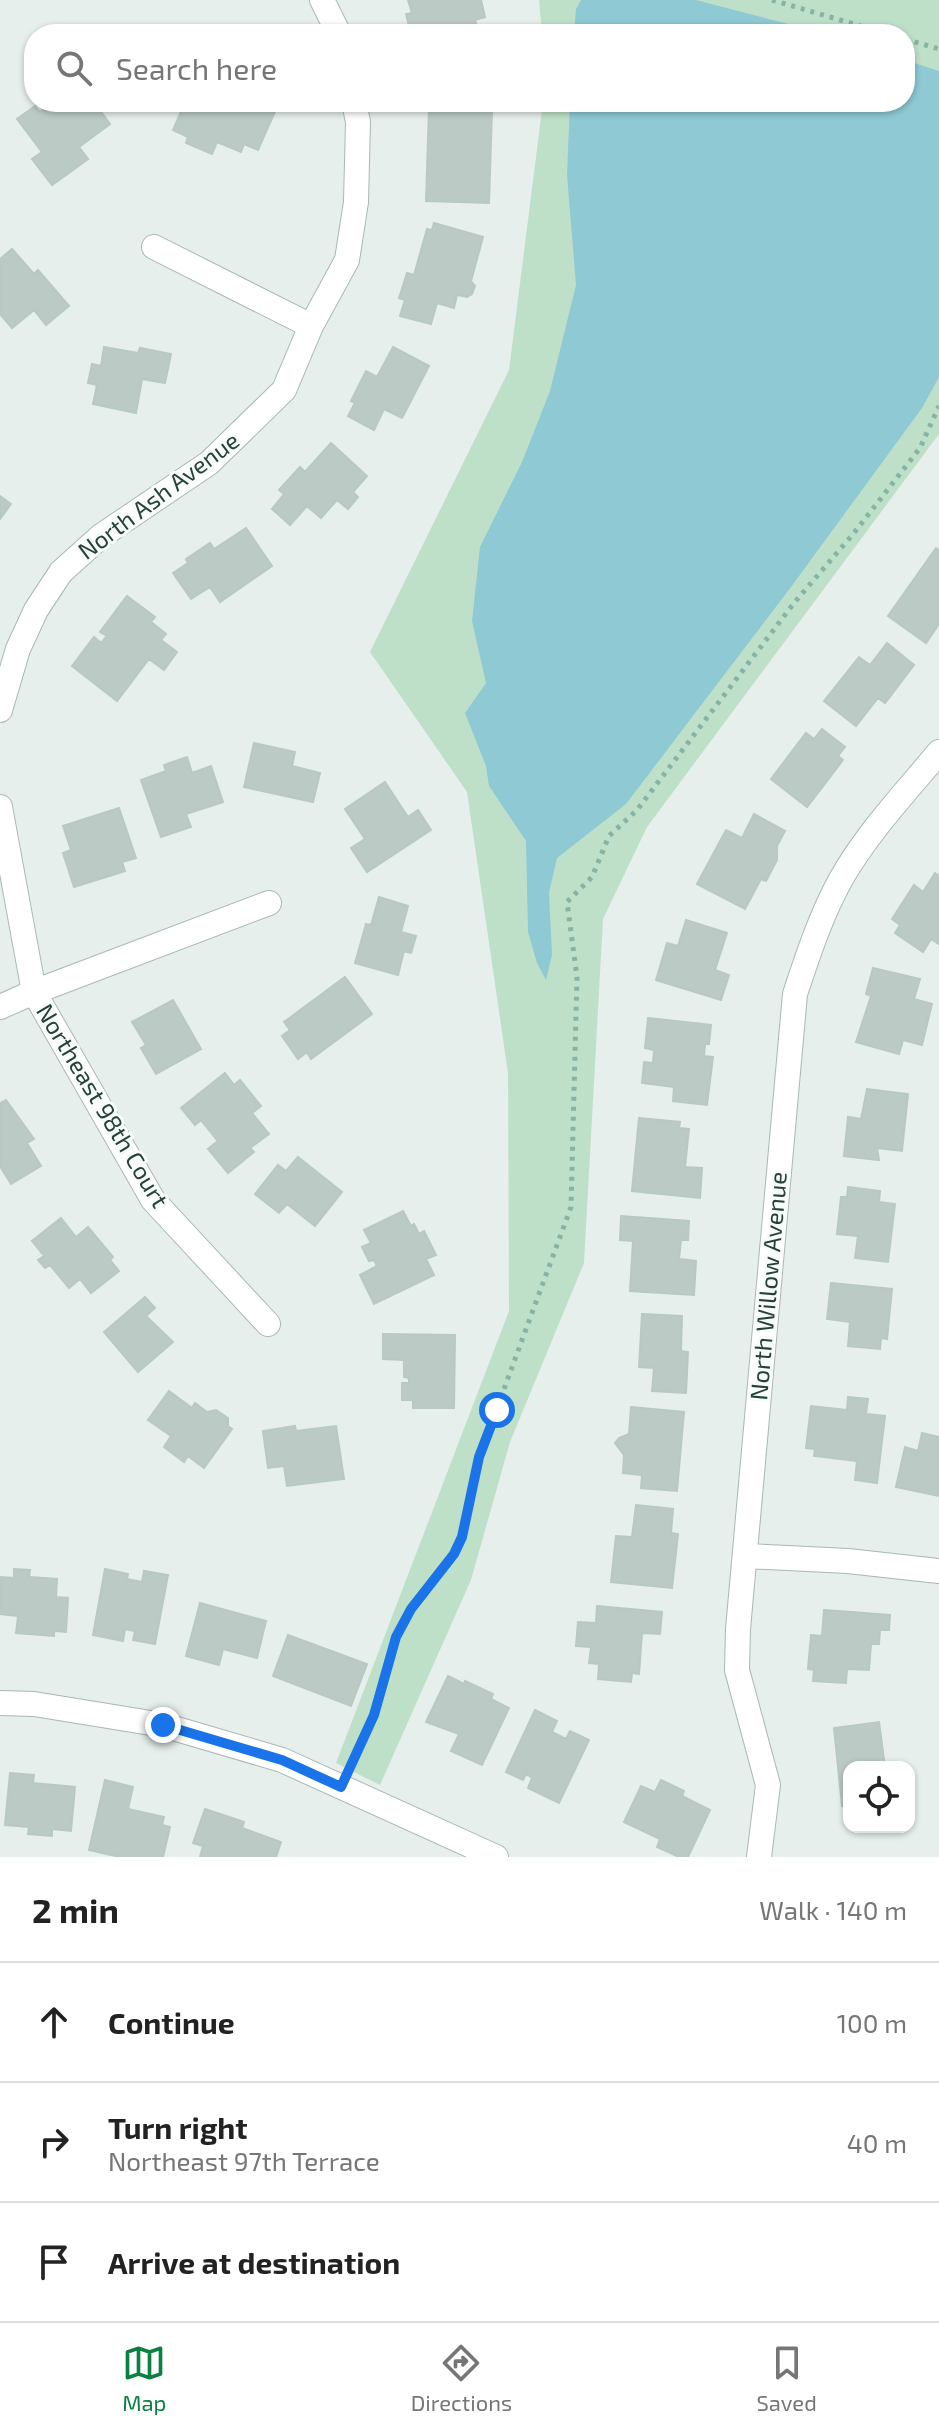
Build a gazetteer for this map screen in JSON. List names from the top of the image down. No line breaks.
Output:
{"streets":{"street":["North Ash Avenue","Northeast 98th Court","North Willow Avenue"]},"page":{"search":"Search here","heading":["2 min","Walk · 140 m"],"list":[["Continue","100 m"],["Turn right","Northeast 97th Terrace","40 m"],"Arrive at destination"],"nav":["Map","Directions","Saved"]}}
